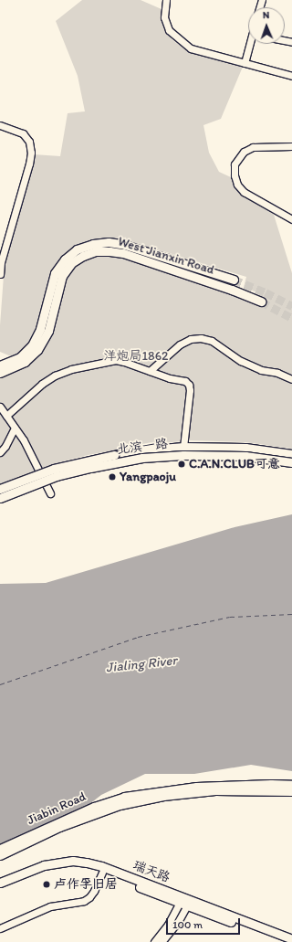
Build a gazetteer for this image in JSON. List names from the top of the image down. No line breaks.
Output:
{"streets":{"main road":["West Jianxin Road","北滨一路","Jiabin Road","瑞天路"]},"water":["Jialing River"],"parks":["洋炮局1862"],"places":["C.A.N.CLUB可意","Yangpaoju","卢作孚旧居"],"scale_bar":"100 m","north":"top"}
